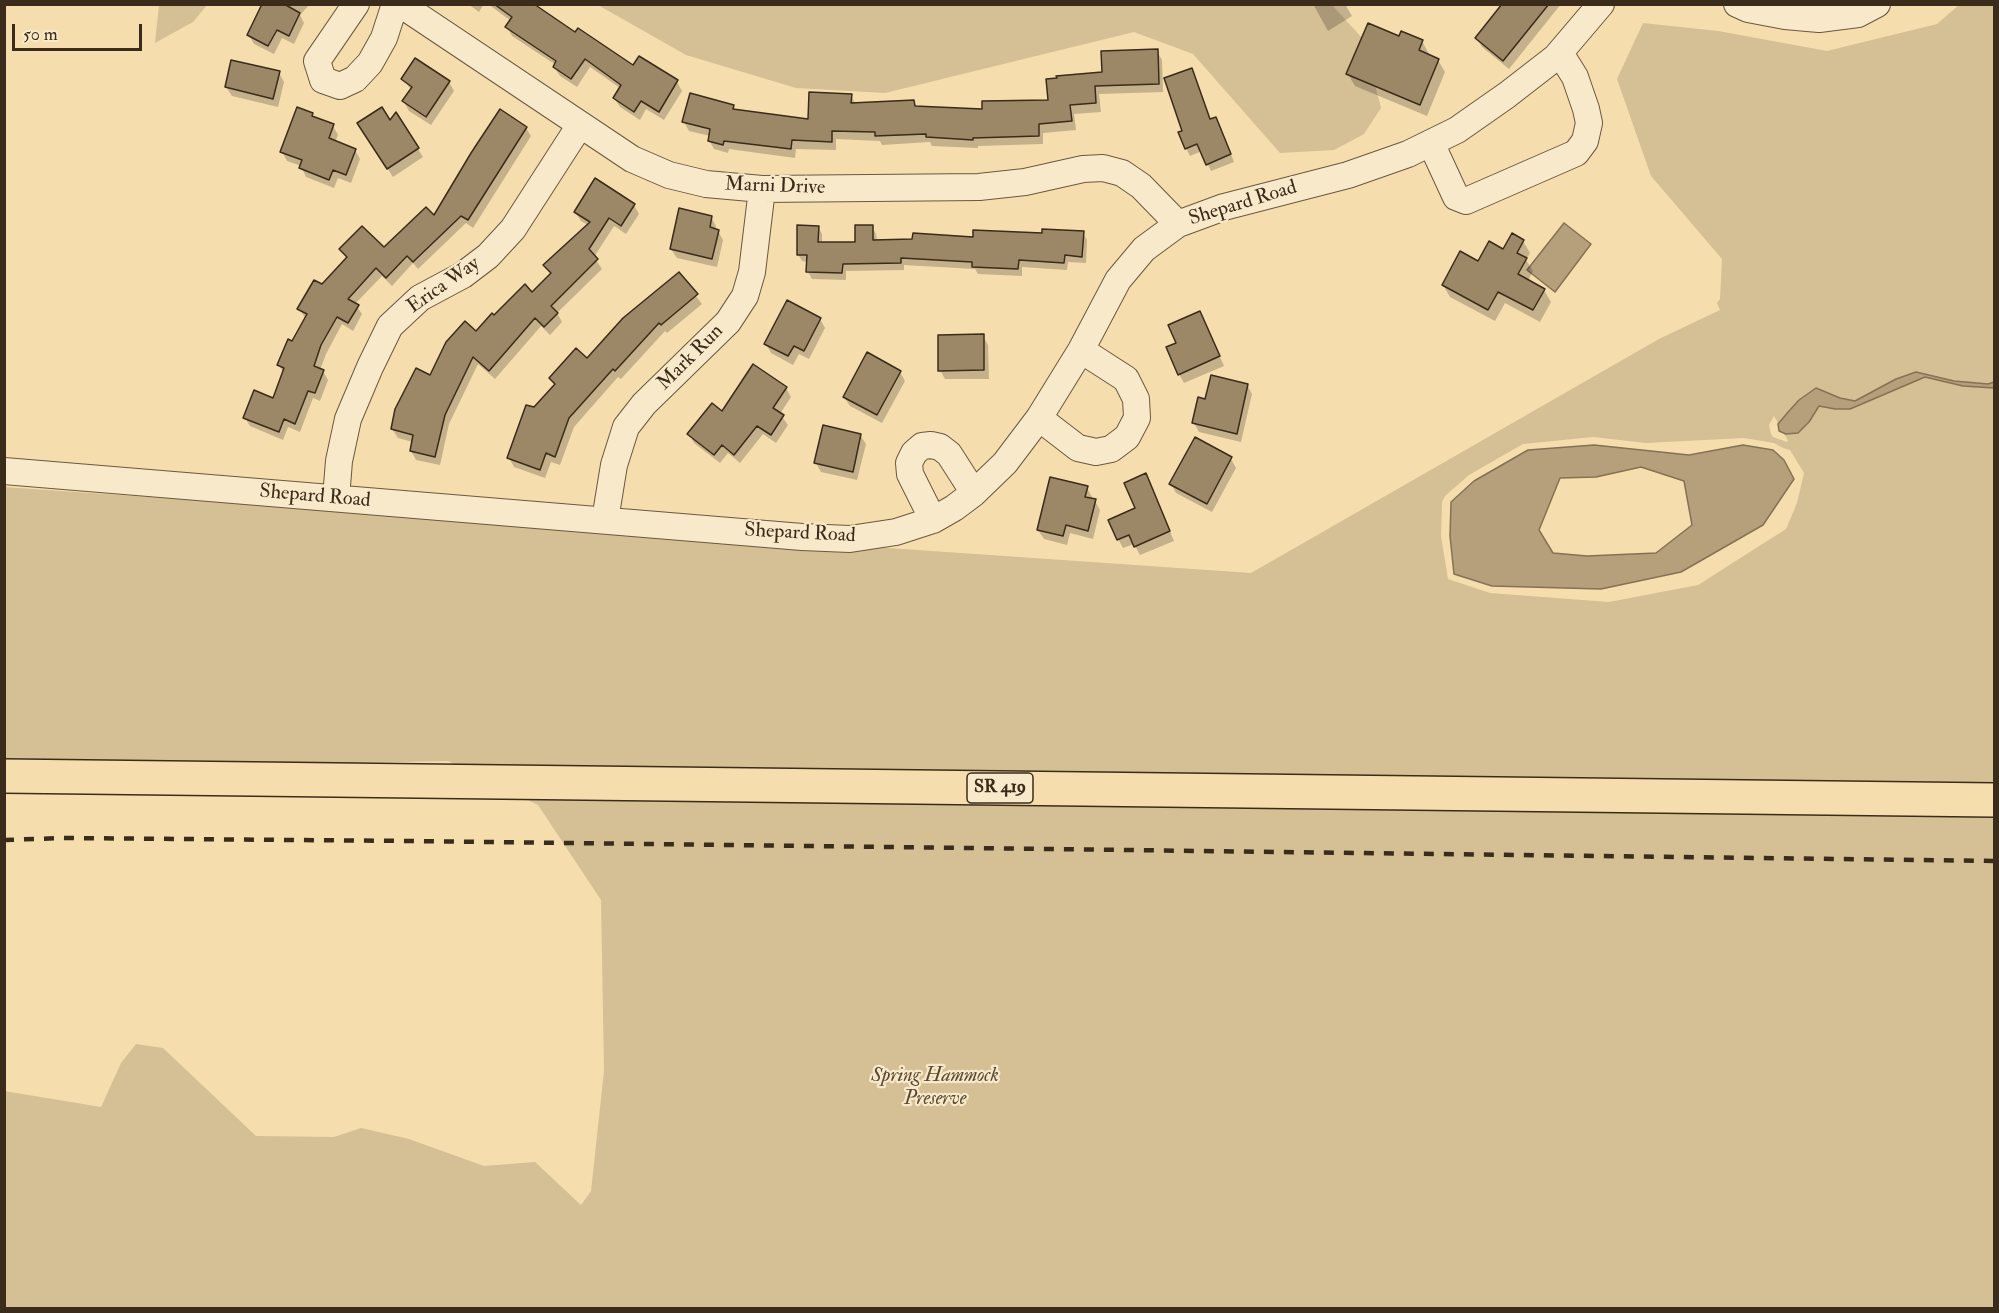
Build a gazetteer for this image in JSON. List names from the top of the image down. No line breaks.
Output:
{"streets":{"main road":["SR 419"],"street":["Marni Drive","Shepard Road","Erica Way","Mark Run"]},"crossings":[["Marni Drive","Shepard Road"],["Marni Drive","Erica Way"],["Marni Drive","Mark Run"],["Shepard Road","Erica Way"],["Shepard Road","Mark Run"]],"parks":["Spring Hammock Preserve"],"scale_bar":"50 m"}
